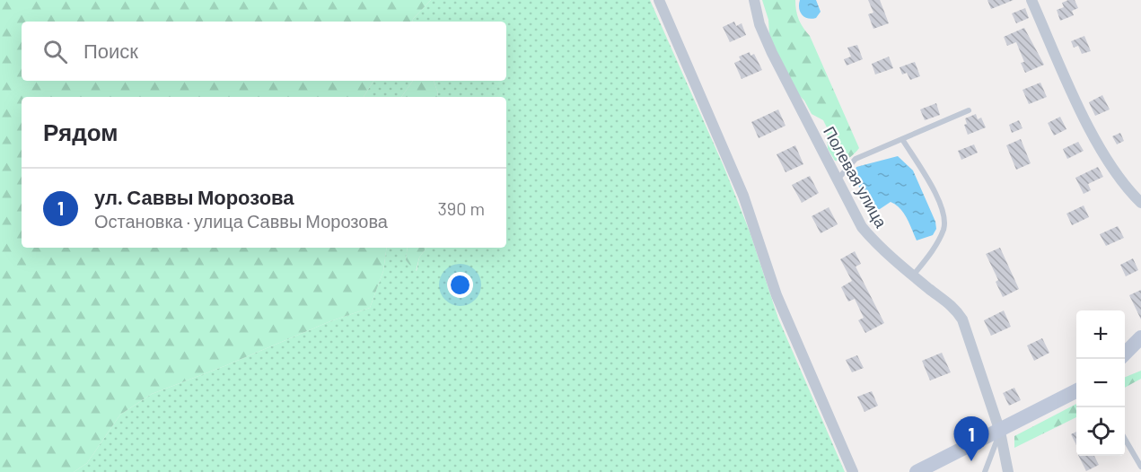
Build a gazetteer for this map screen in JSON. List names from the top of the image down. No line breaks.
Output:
{"streets":{"street":["Полевая улица"]},"page":{"search":"Поиск","heading":"Рядом","list":[{"mark":"1","name":"ул. Саввы Морозова","note":"Остановка · улица Саввы Морозова","value":"390 m"}],"map_buttons":["+","−"],"pins":"1"}}
